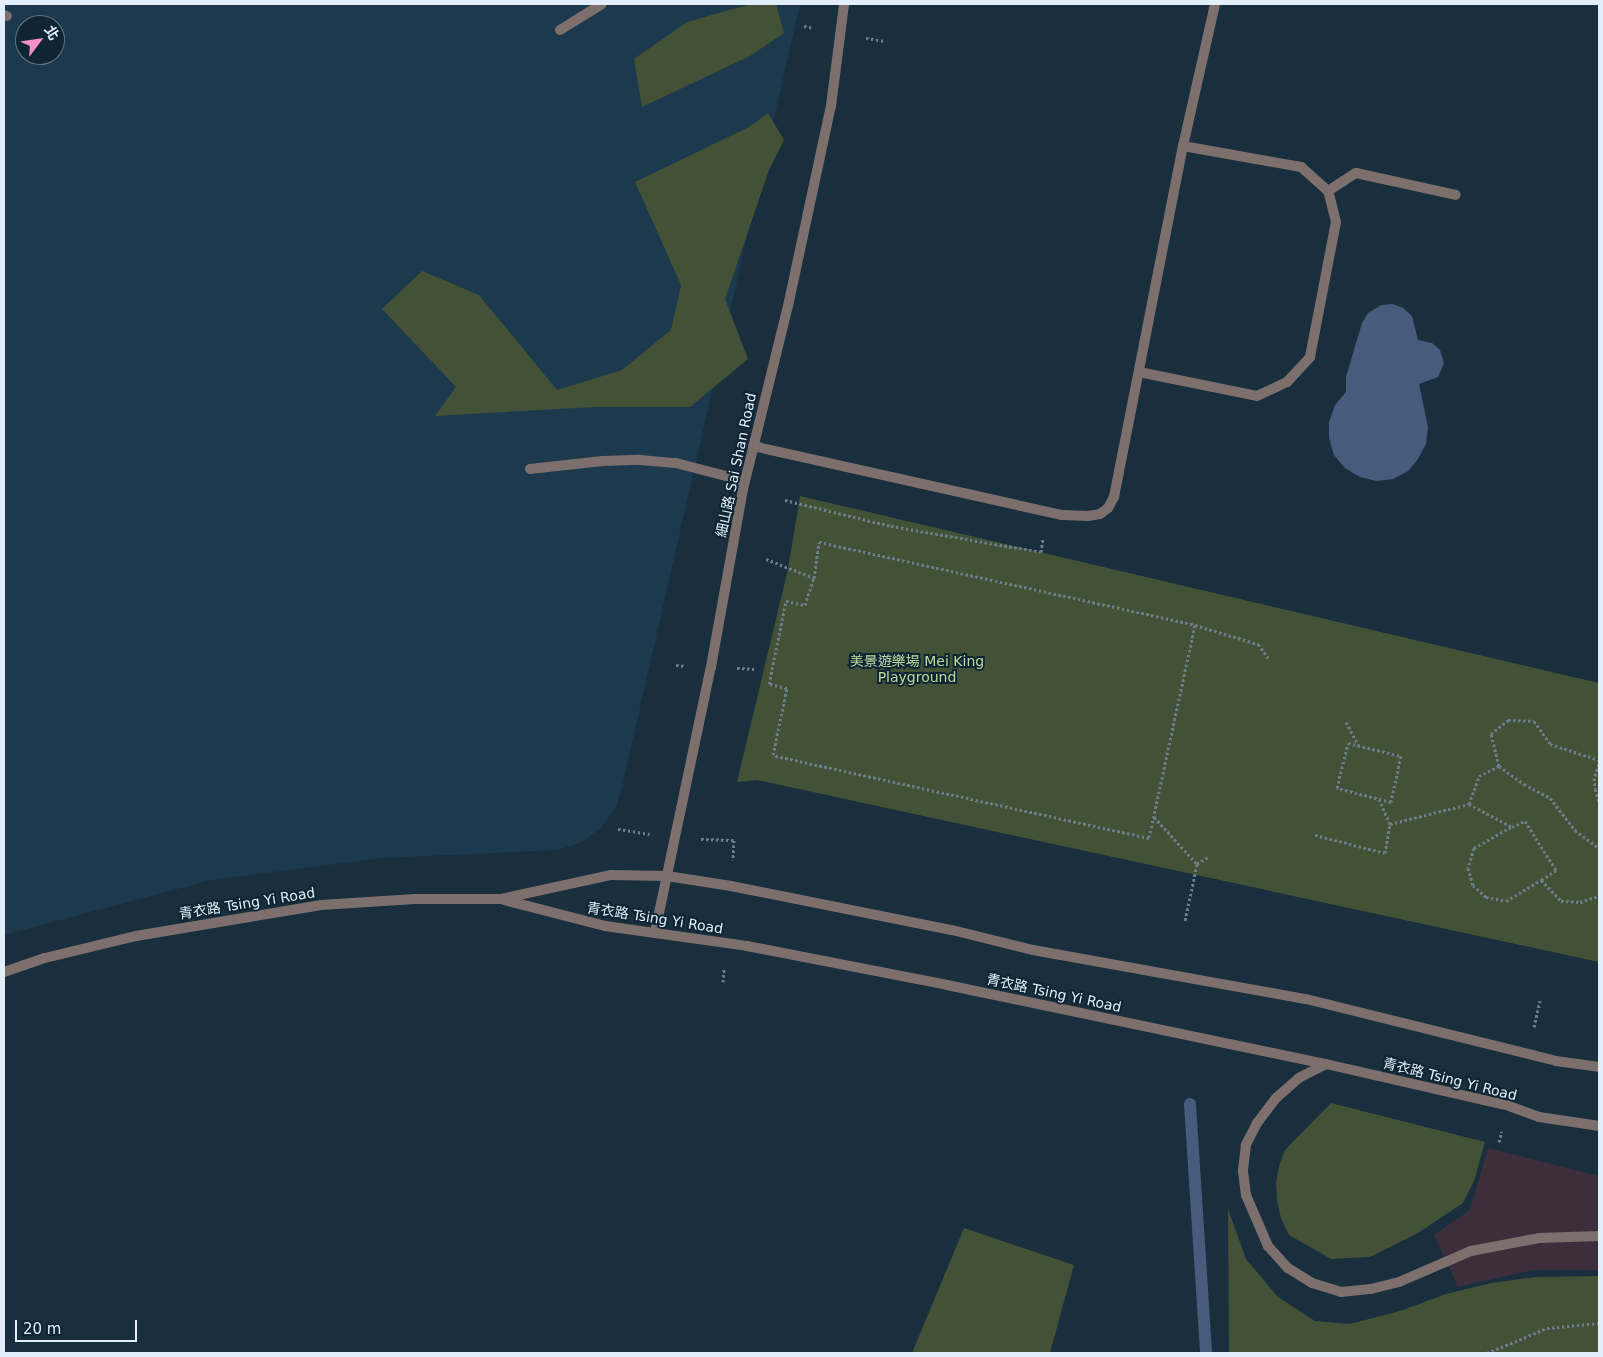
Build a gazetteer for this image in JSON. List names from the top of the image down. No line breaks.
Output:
{"streets":{"street":["細山路 Sai Shan Road","青衣路 Tsing Yi Road"]},"crossings":[["細山路 Sai Shan Road","青衣路 Tsing Yi Road"]],"parks":["美景遊樂場 Mei King Playground"],"scale_bar":"20 m","north":"top right"}
